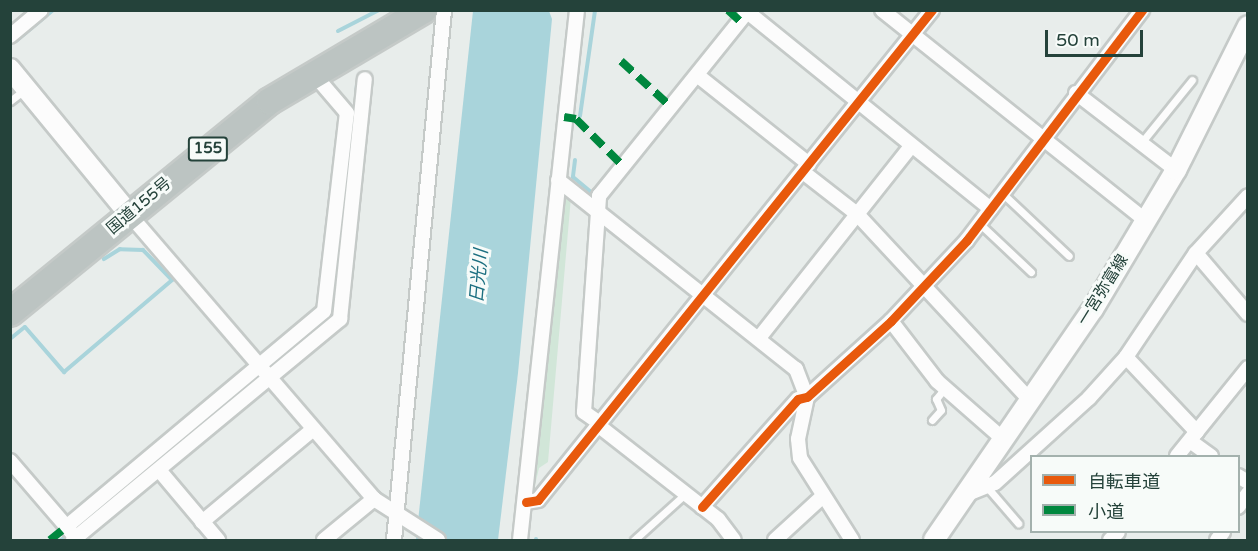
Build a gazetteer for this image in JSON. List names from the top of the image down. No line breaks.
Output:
{"streets":{"highway":["155","国道155号"],"main road":["一宮弥富線"]},"water":["日光川"],"legend":["自転車道","小道"],"scale_bar":"50 m"}
